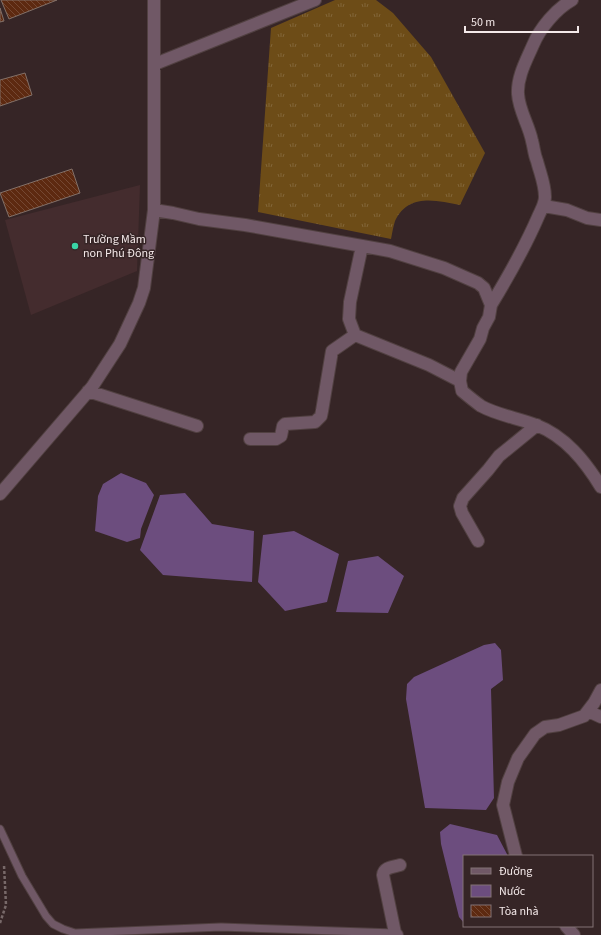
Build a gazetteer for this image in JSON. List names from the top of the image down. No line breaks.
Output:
{"places":["Trường Mầm non Phú Đông"],"legend":["Đường","Nước","Tòa nhà"],"scale_bar":"50 m"}
